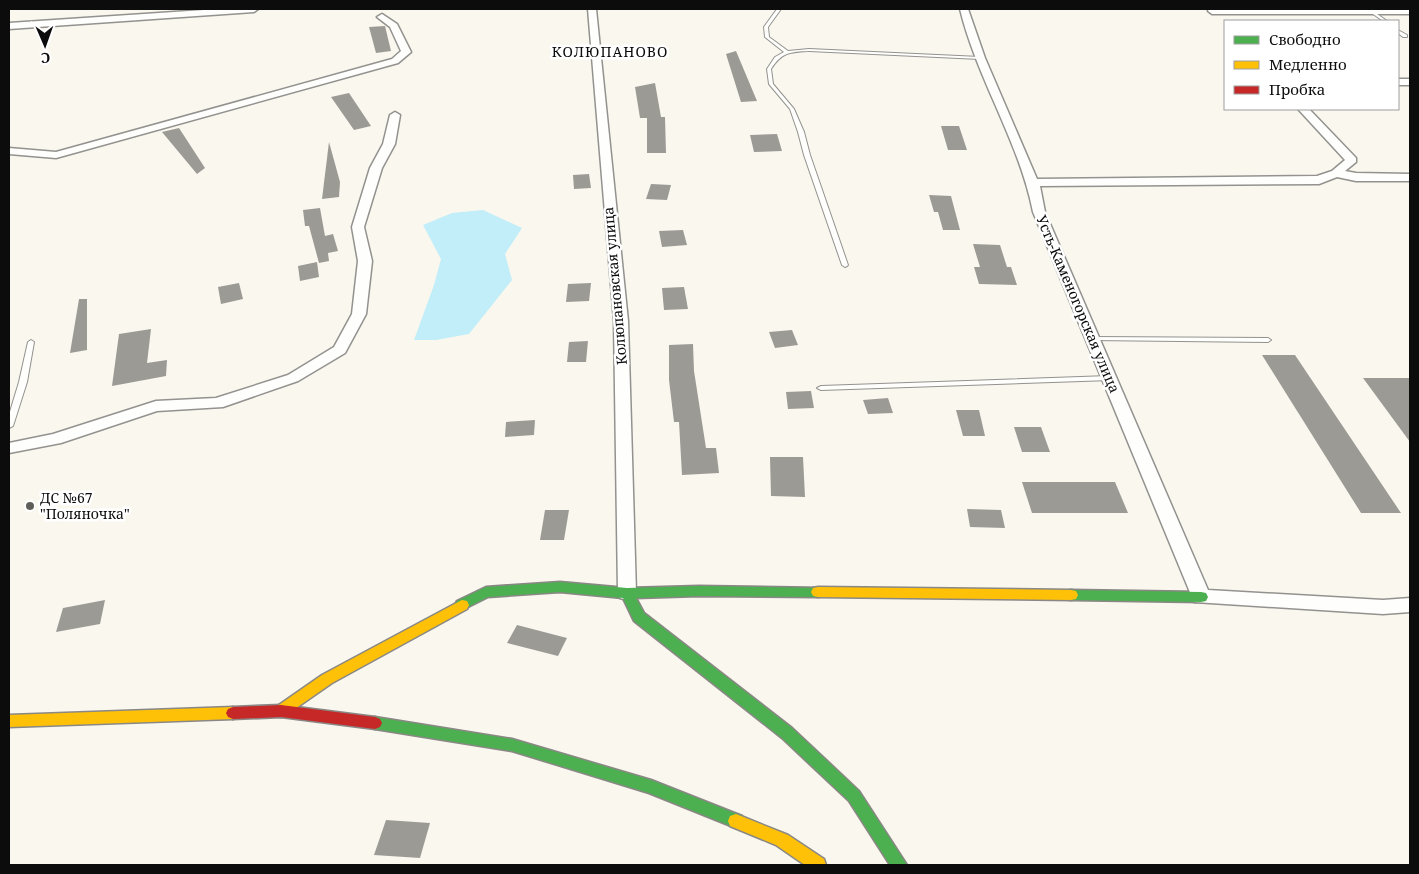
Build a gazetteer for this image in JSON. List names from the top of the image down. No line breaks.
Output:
{"streets":{"street":["Колюпановская улица","Усть-Каменогорская улица"]},"districts":["КОЛЮПАНОВО"],"places":["ДС №67 \"Поляночка\""],"legend":["Свободно","Медленно","Пробка"],"north":"bottom"}
